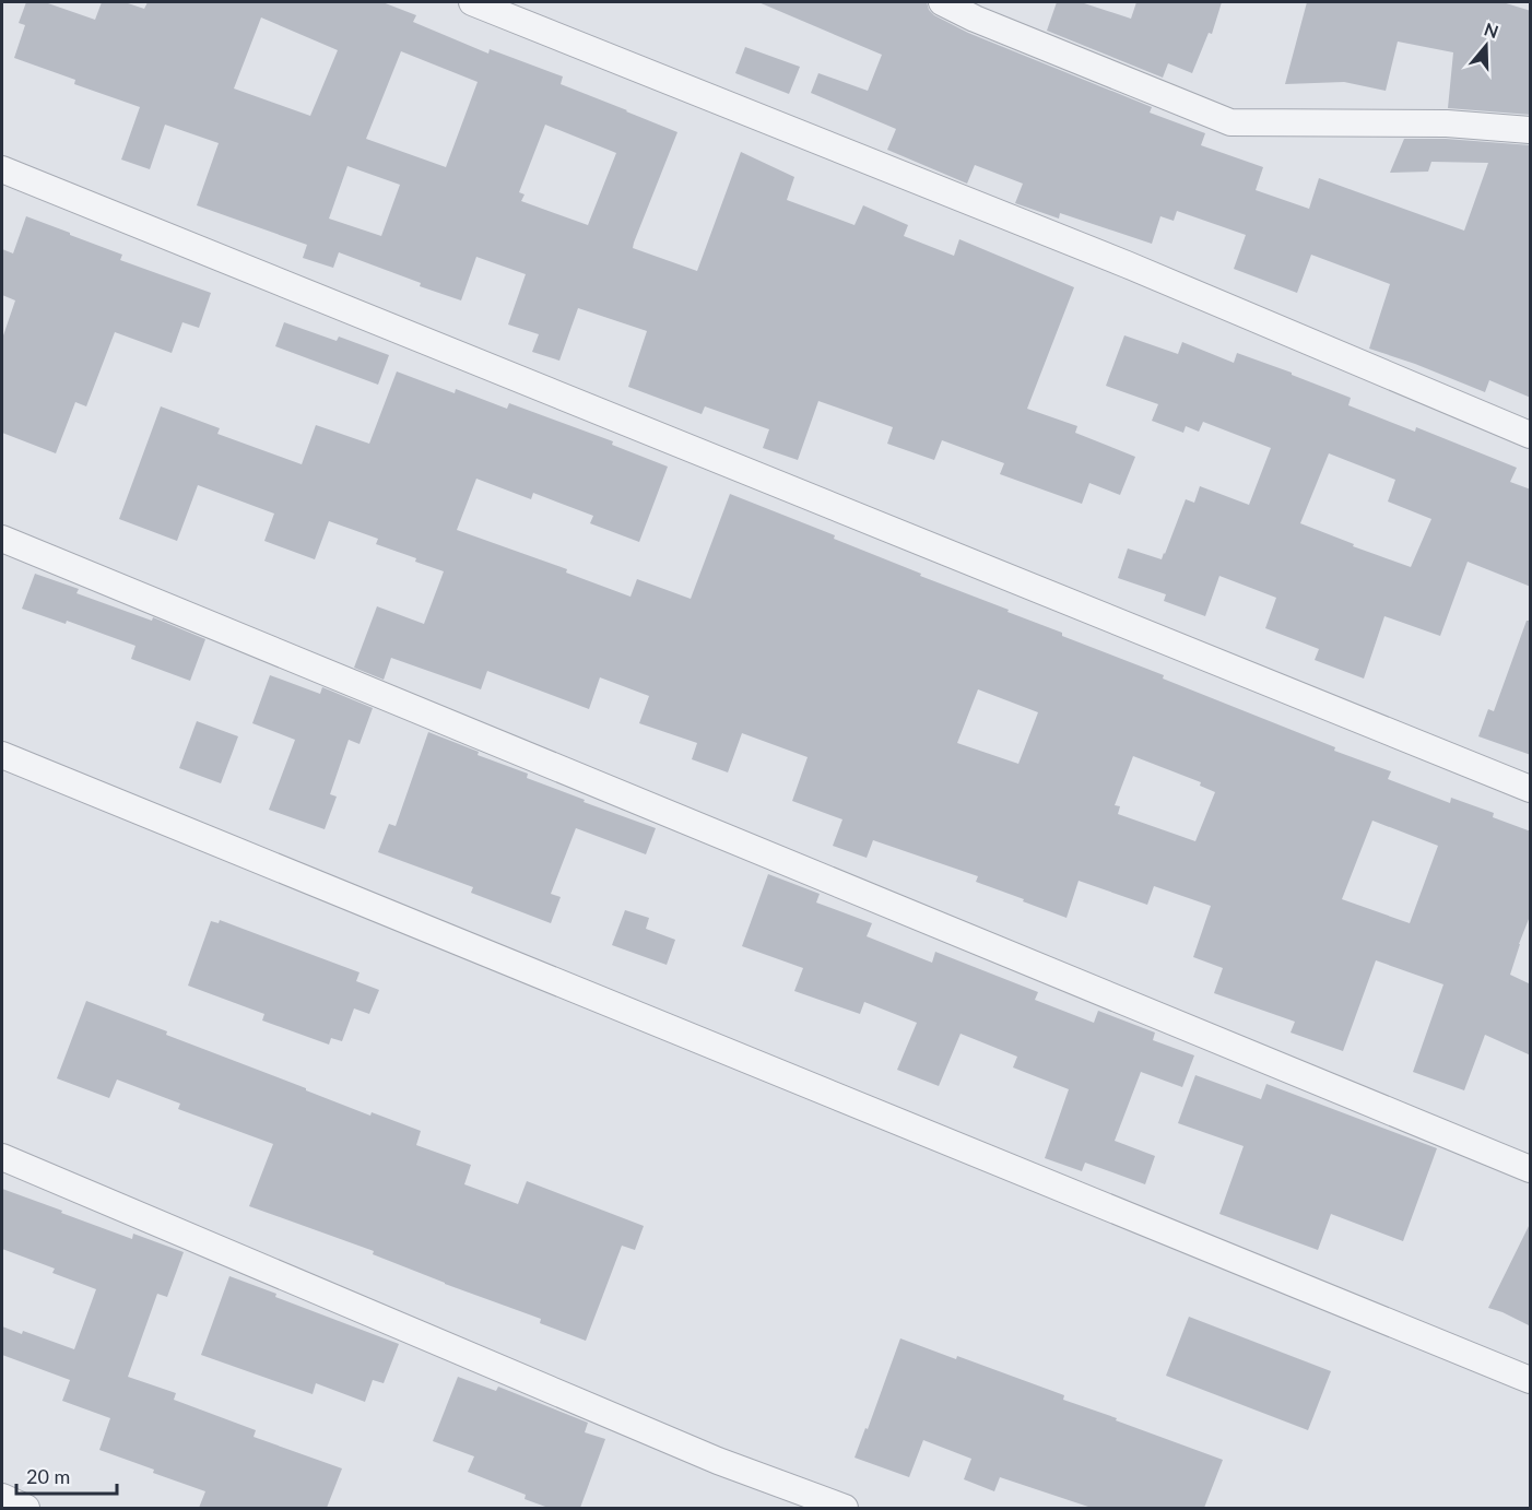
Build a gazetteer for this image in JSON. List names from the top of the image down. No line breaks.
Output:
{"scale_bar":"20 m","north":"top"}
